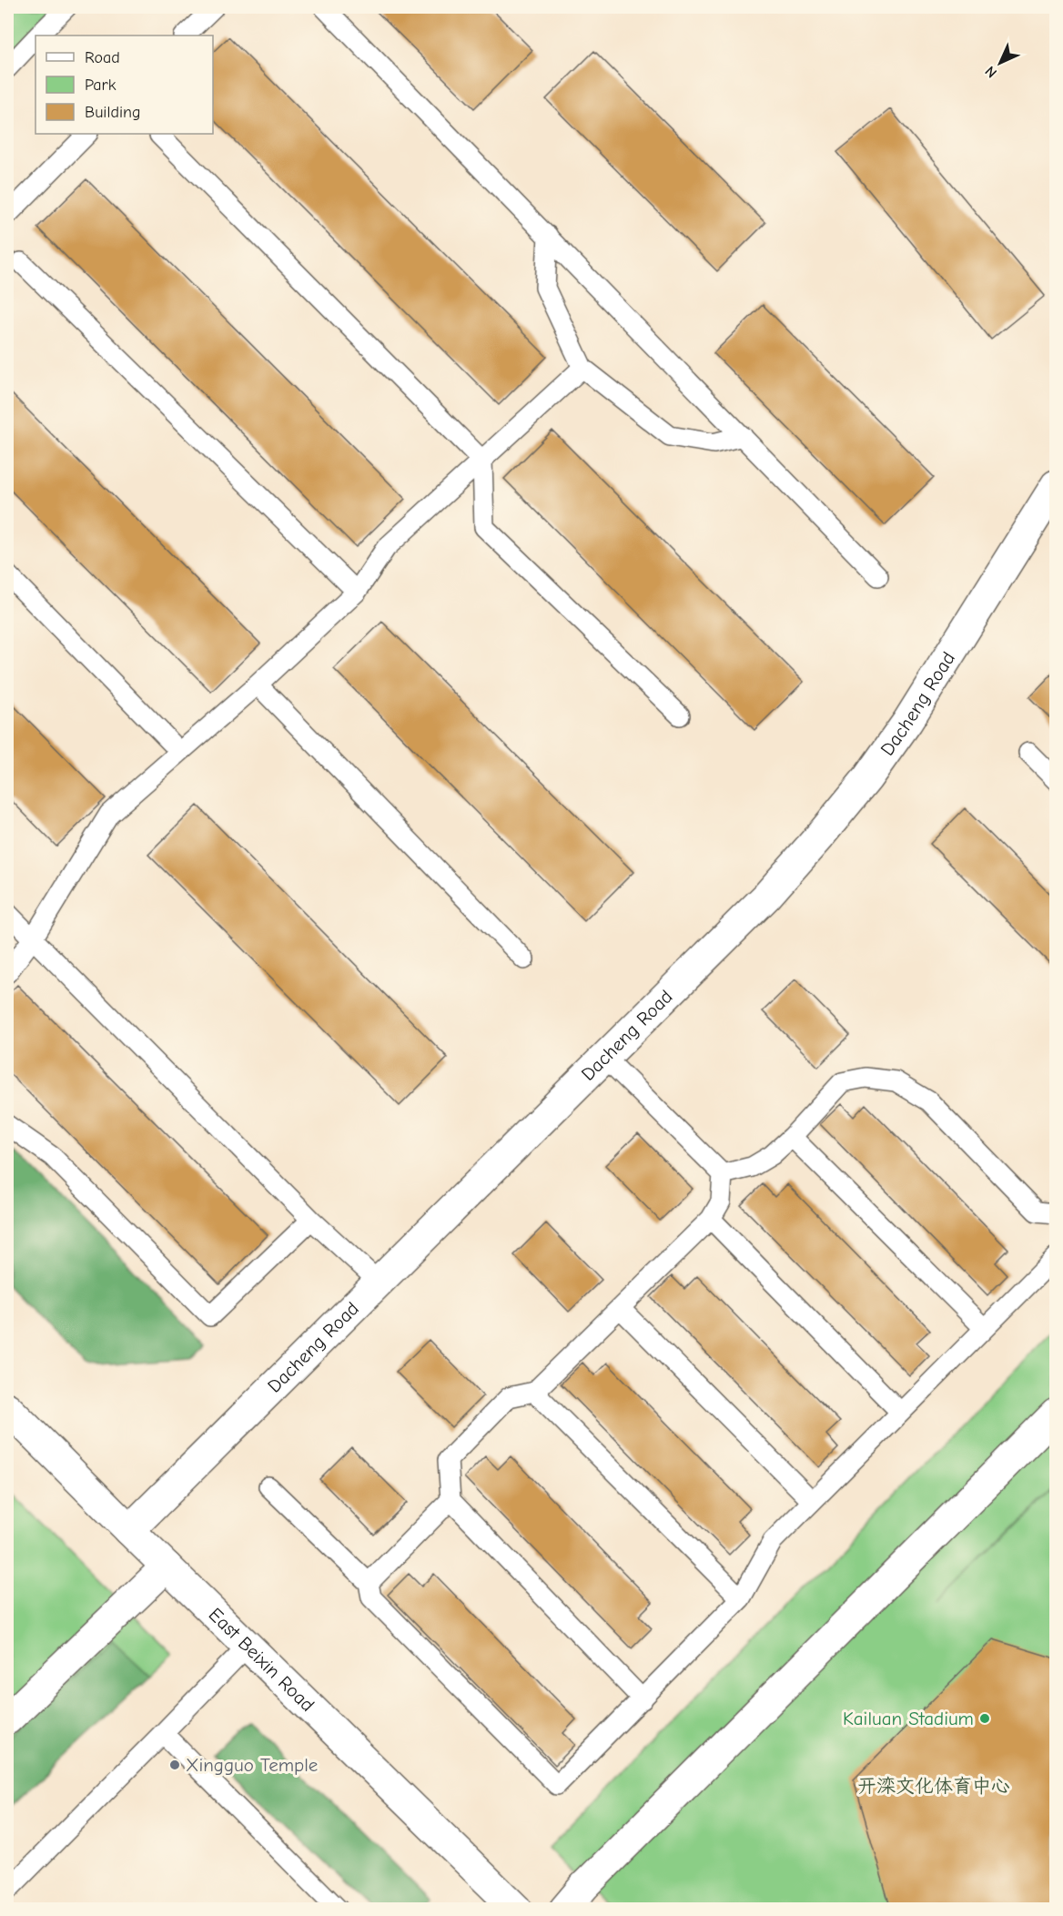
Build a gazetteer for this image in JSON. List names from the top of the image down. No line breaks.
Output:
{"streets":{"street":["Dacheng Road","East Beixin Road"]},"crossings":[["Dacheng Road","East Beixin Road"]],"parks":["开滦文化体育中心"],"places":["Kailuan Stadium","Xingguo Temple"],"legend":["Road","Park","Building"],"north":"bottom left"}
